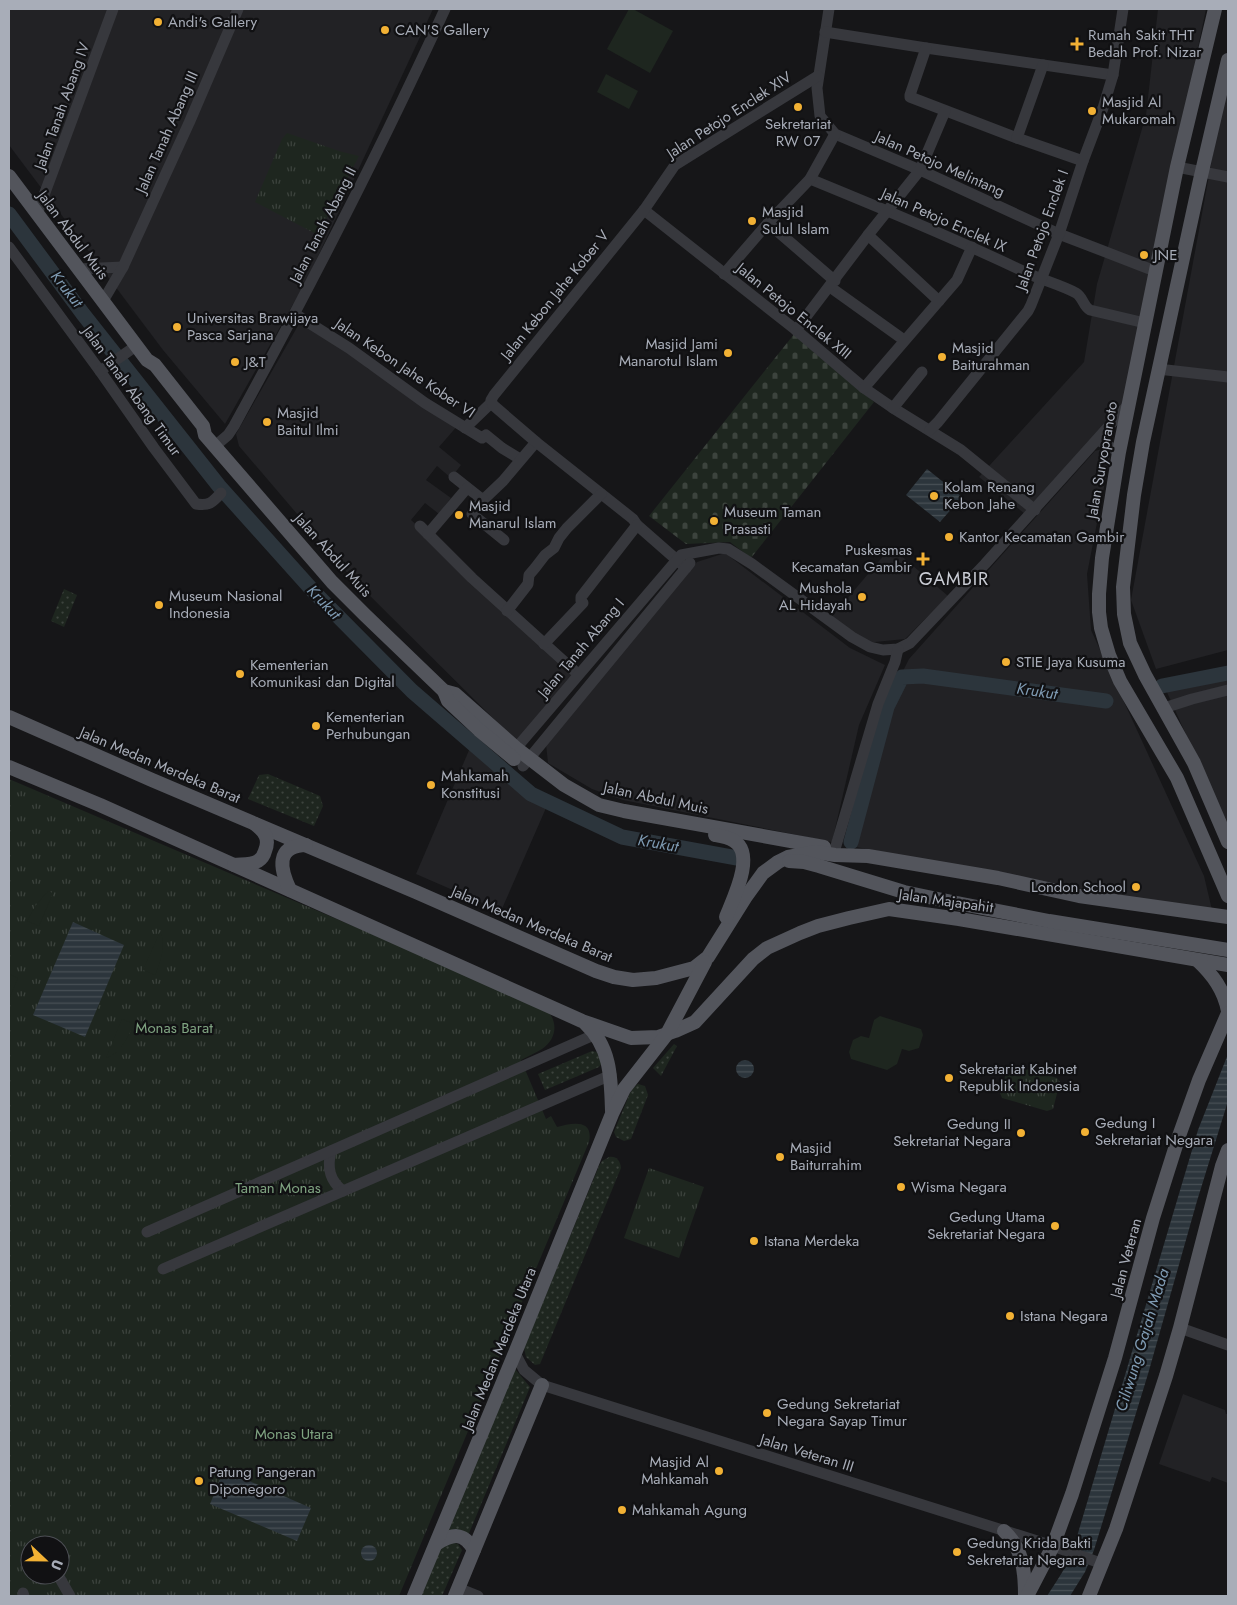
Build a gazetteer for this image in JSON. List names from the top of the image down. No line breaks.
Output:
{"streets":{"main road":["Jalan Abdul Muis","Jalan Suryopranoto","Jalan Medan Merdeka Barat","Jalan Majapahit","Jalan Veteran","Jalan Medan Merdeka Utara"],"street":["Jalan Tanah Abang IV","Jalan Petojo Enclek XIV","Jalan Tanah Abang III","Jalan Petojo Melintang","Jalan Petojo Enclek IX","Jalan Tanah Abang II","Jalan Petojo Enclek I","Jalan Kebon Jahe Kober V","Jalan Petojo Enclek XIII","Jalan Kebon Jahe Kober VI","Jalan Tanah Abang Timur","Jalan Tanah Abang I","Jalan Veteran III"]},"crossings":[["Jalan Tanah Abang IV","Jalan Abdul Muis"],["Jalan Petojo Enclek XIV","Jalan Petojo Melintang"],["Jalan Petojo Enclek XIV","Jalan Kebon Jahe Kober V"],["Jalan Petojo Enclek XIV","Jalan Petojo Enclek XIII"],["Jalan Tanah Abang III","Jalan Abdul Muis"],["Jalan Petojo Melintang","Jalan Petojo Enclek I"],["Jalan Petojo Melintang","Jalan Suryopranoto"],["Jalan Petojo Enclek IX","Jalan Petojo Enclek I"],["Jalan Petojo Enclek IX","Jalan Suryopranoto"],["Jalan Tanah Abang II","Jalan Abdul Muis"],["Jalan Tanah Abang II","Jalan Kebon Jahe Kober VI"],["Jalan Petojo Enclek I","Jalan Petojo Enclek XIII"],["Jalan Abdul Muis","Jalan Tanah Abang I"],["Jalan Abdul Muis","Jalan Medan Merdeka Barat"],["Jalan Kebon Jahe Kober V","Jalan Petojo Enclek XIII"],["Jalan Kebon Jahe Kober V","Jalan Kebon Jahe Kober VI"],["Jalan Medan Merdeka Barat","Jalan Majapahit"],["Jalan Majapahit","Jalan Medan Merdeka Utara"],["Jalan Veteran","Jalan Veteran III"],["Jalan Medan Merdeka Utara","Jalan Veteran III"]],"districts":["GAMBIR"],"water":["Krukut","Ciliwung Gajah Mada"],"parks":["Monas Barat","Taman Monas","Monas Utara"],"places":{"other":["Andi's Gallery","CAN'S Gallery","Sekretariat RW 07","Masjid Al Mukaromah","Masjid Sulul Islam","JNE","Universitas Brawijaya Pasca Sarjana","Masjid Jami Manarotul Islam","Masjid Baiturahman","J&T","Masjid Baitul Ilmi","Kolam Renang Kebon Jahe","Masjid Manarul Islam","Museum Taman Prasasti","Kantor Kecamatan Gambir","Mushola AL Hidayah","Museum Nasional Indonesia","STIE Jaya Kusuma","Kementerian Komunikasi dan Digital","Kementerian Perhubungan","Mahkamah Konstitusi","London School","Sekretariat Kabinet Republik Indonesia","Gedung I Sekretariat Negara","Gedung II Sekretariat Negara","Masjid Baiturrahim","Wisma Negara","Gedung Utama Sekretariat Negara","Istana Merdeka","Istana Negara","Gedung Sekretariat Negara Sayap Timur","Masjid Al Mahkamah","Patung Pangeran Diponegoro","Mahkamah Agung","Gedung Krida Bakti Sekretariat Negara"],"health":["Rumah Sakit THT Bedah Prof. Nizar","Puskesmas Kecamatan Gambir"]},"north":"right"}
